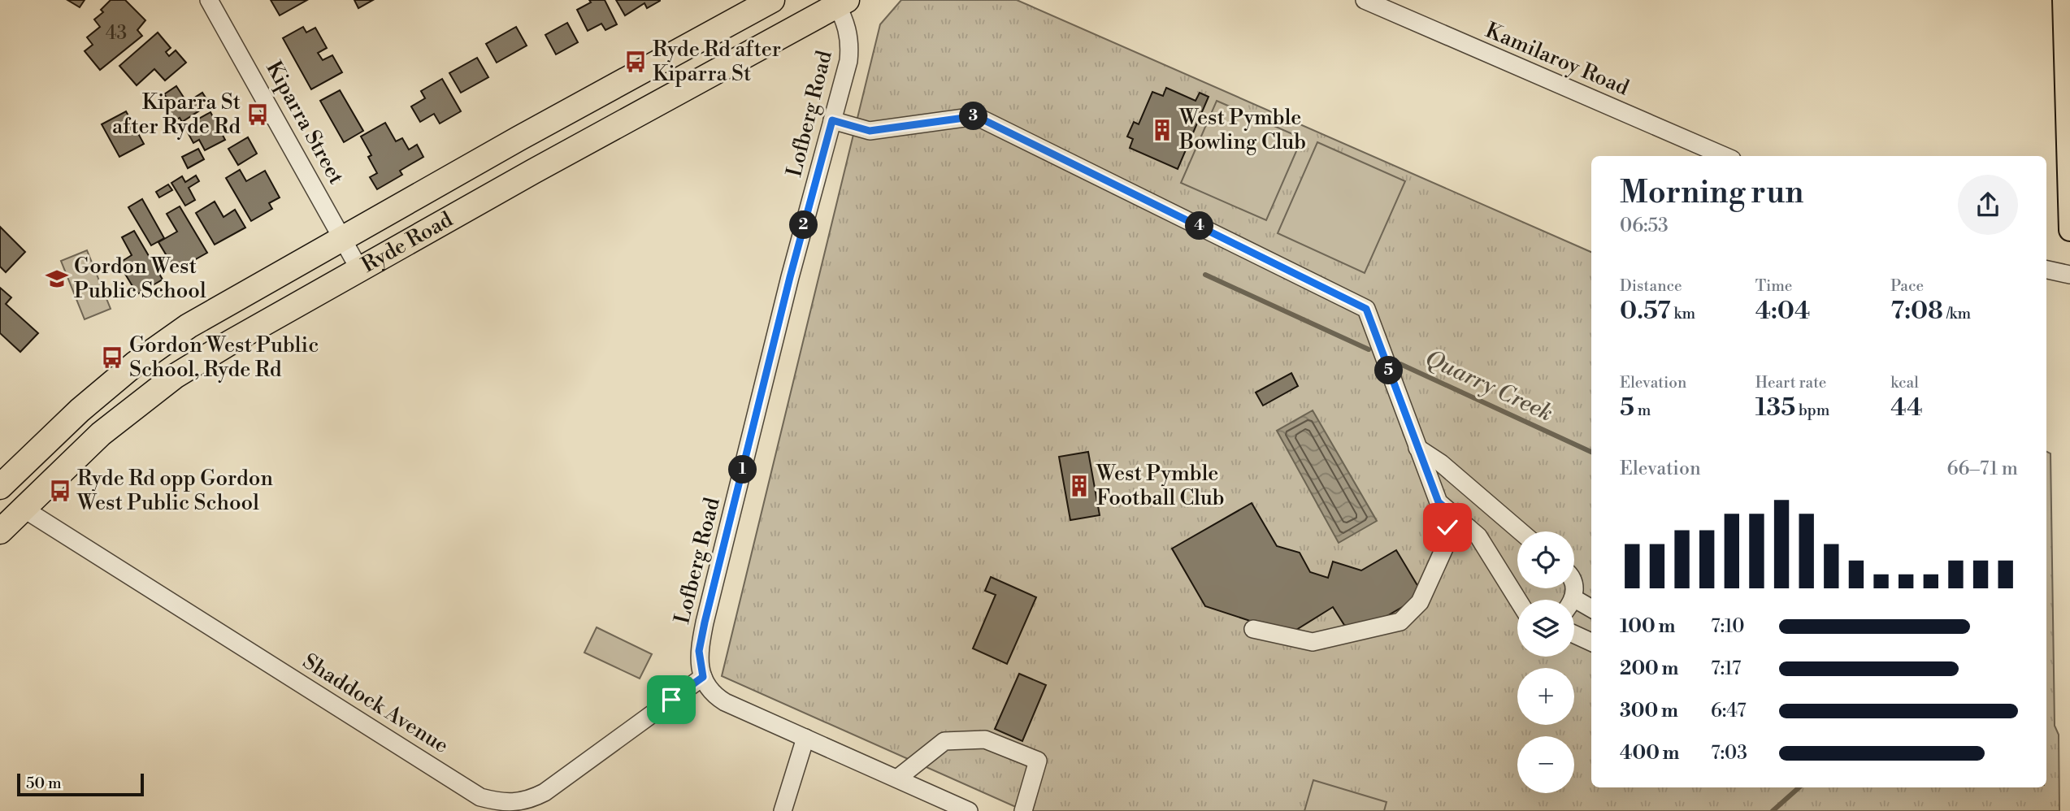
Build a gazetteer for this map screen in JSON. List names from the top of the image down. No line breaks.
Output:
{"streets":{"highway":["Ryde Road"],"street":["Kamilaroy Road","Lofberg Road","Kiparra Street","Shaddock Avenue"]},"crossings":[["Lofberg Road","Ryde Road"],["Lofberg Road","Shaddock Avenue"],["Kiparra Street","Ryde Road"],["Ryde Road","Shaddock Avenue"]],"water":["Quarry Creek"],"places":{"bus stop":["Ryde Rd after Kiparra St","Kiparra St after Ryde Rd","Gordon West Public School, Ryde Rd","Ryde Rd opp Gordon West Public School"],"building":["West Pymble Bowling Club","West Pymble Football Club"],"school or university":["Gordon West Public School"]},"house_numbers":["43"],"scale_bar":"50 m","page":{"pins":["3","2","4","5","1"],"heading":["Morning run","06:53"],"stats":[["Distance","0.57 km"],["Time","4:04"],["Pace","7:08 /km"],["Elevation","5 m"],["Heart rate","135 bpm"],["kcal","44"]],"chart":["Elevation","66–71 m"],"map_buttons":["+","−"],"list":[{"name":"100 m","note":"7:10"},{"name":"200 m","note":"7:17"},{"name":"300 m","note":"6:47"},{"name":"400 m","note":"7:03"}],"scale":"50 m"}}
